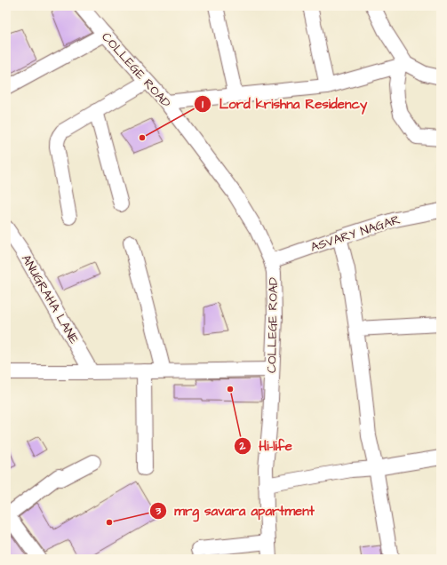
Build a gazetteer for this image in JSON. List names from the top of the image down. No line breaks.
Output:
{"streets":{"street":["COLLEGE ROAD","ASVARY NAGAR","ANUGRAHA LANE"]},"crossings":[["COLLEGE ROAD","ASVARY NAGAR"]],"places":["Lord krishna Residency","Hi-life","mrg savara apartment"]}
